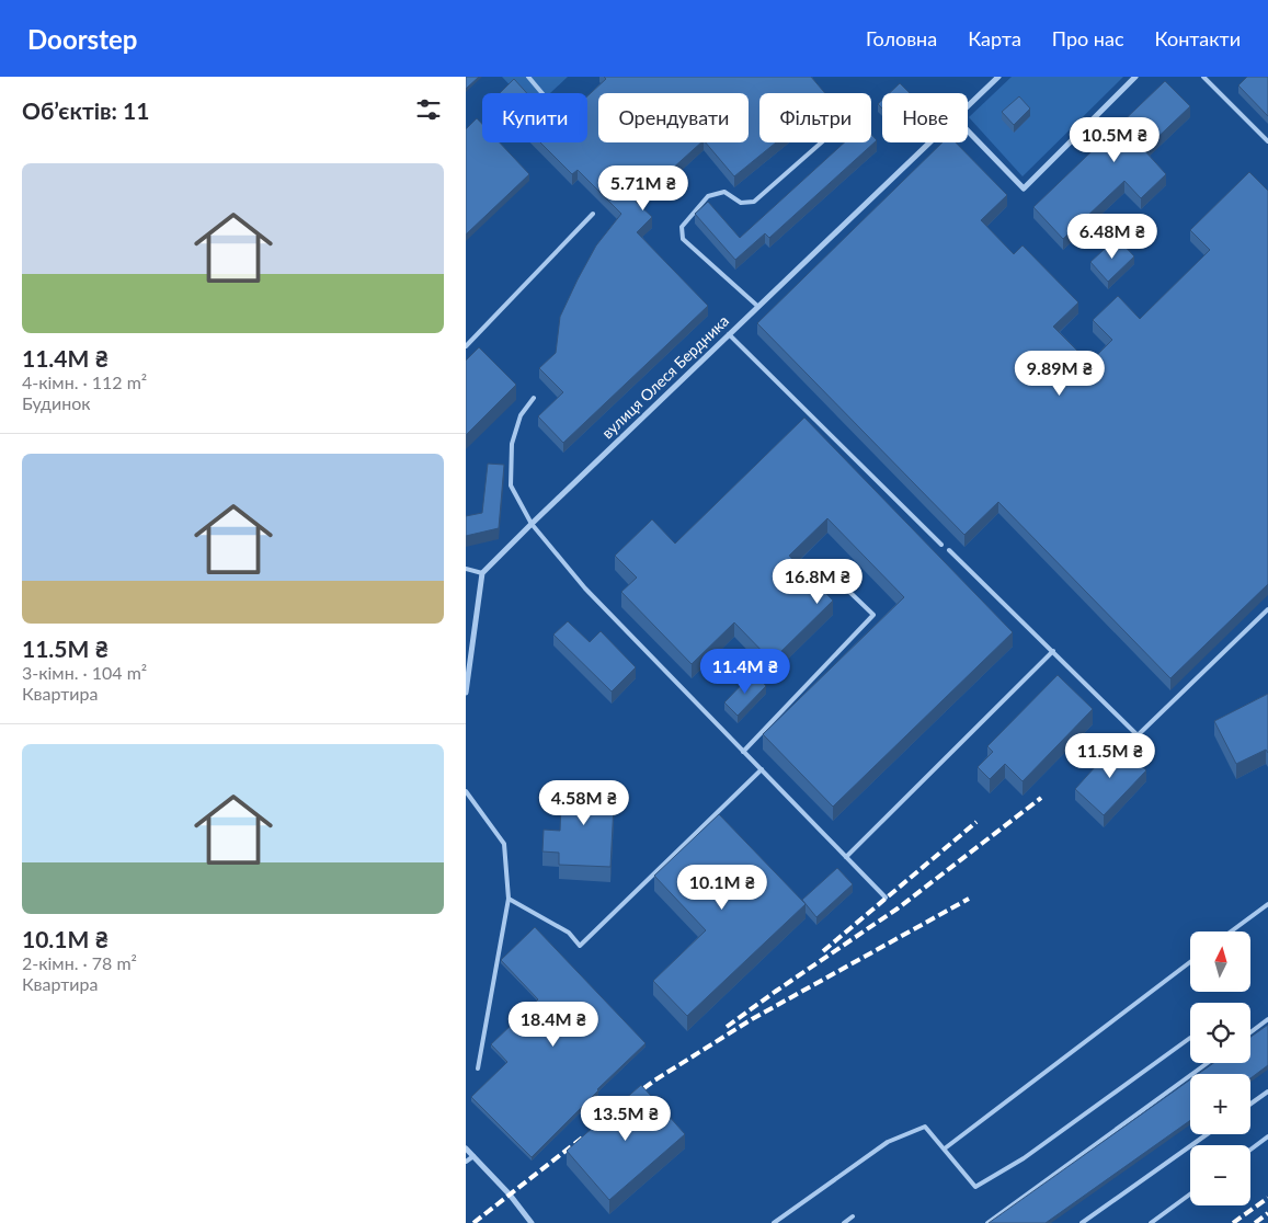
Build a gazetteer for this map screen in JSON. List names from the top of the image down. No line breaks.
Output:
{"streets":{"street":["вулиця Олеся Бердника"]},"north":"top","page":{"header":"Doorstep","nav":["Головна","Карта","Про нас","Контакти"],"heading":"Об’єктів: 11","chip":["Купити","Орендувати","Фільтри","Нове"],"price":["10.5M ₴","5.71M ₴","6.48M ₴","9.89M ₴","16.8M ₴","11.4M ₴","11.5M ₴","4.58M ₴","10.1M ₴","18.4M ₴","13.5M ₴"],"list":[{"name":"11.4M ₴","note":"4-кімн. · 112 m² · Будинок"},{"name":"11.5M ₴","note":"3-кімн. · 104 m² · Квартира"},{"name":"10.1M ₴","note":"2-кімн. · 78 m² · Квартира"}],"map_buttons":["+","−"]}}
